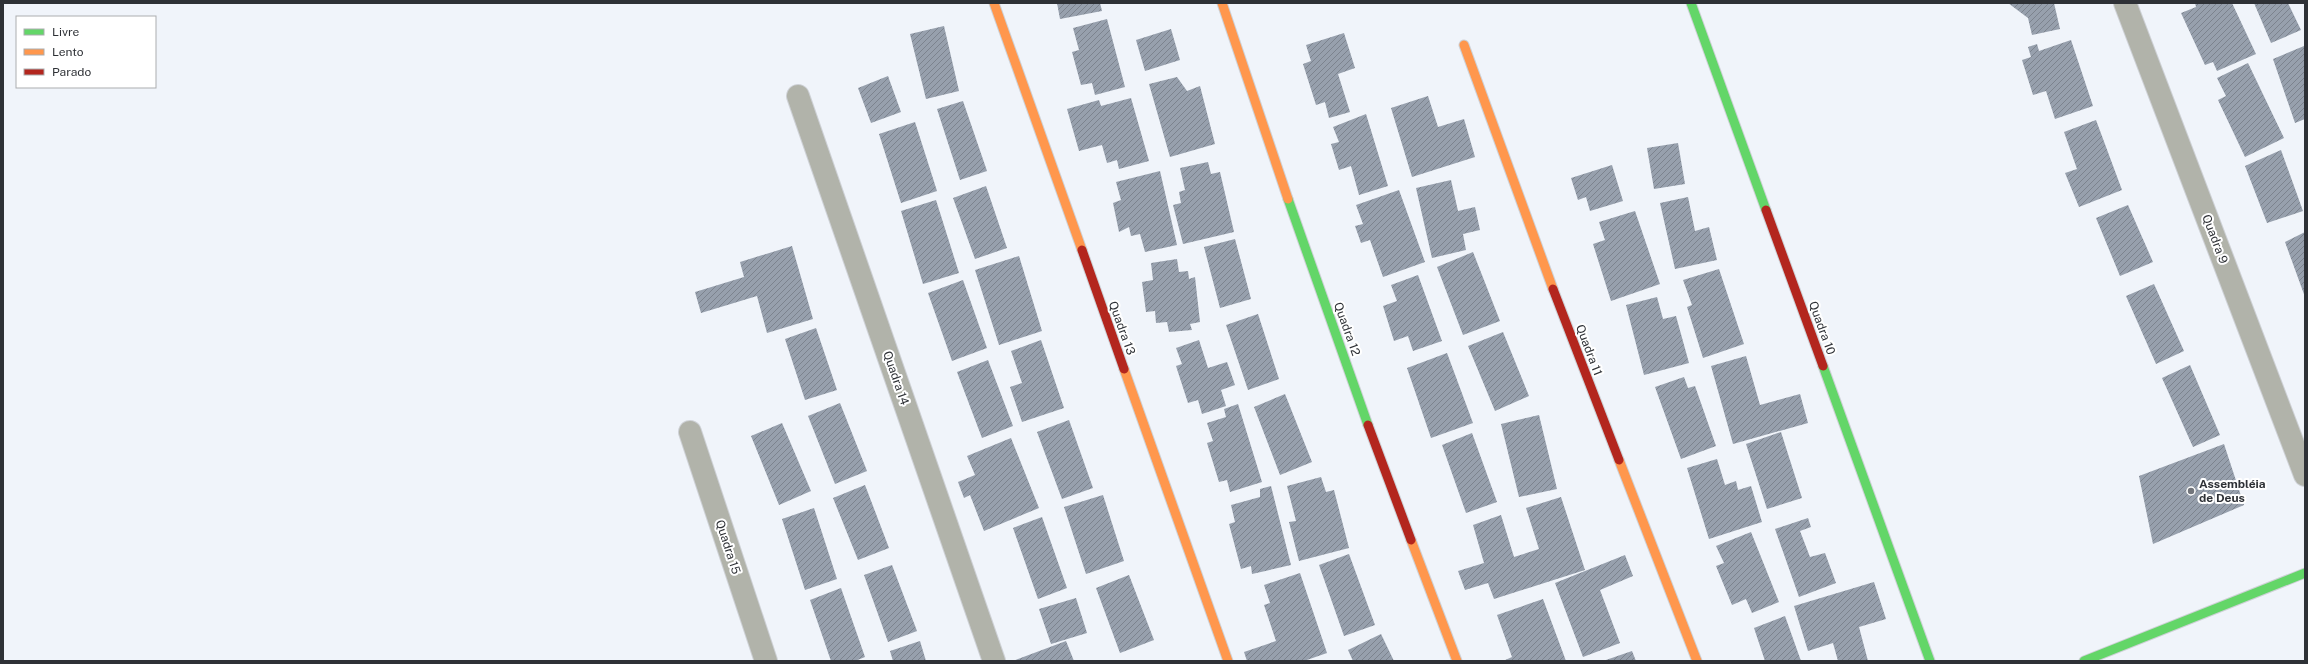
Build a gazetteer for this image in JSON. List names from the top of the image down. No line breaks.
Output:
{"streets":{"street":["Quadra 9","Quadra 13","Quadra 10","Quadra 12","Quadra 11","Quadra 14","Quadra 15"]},"places":["Assembléia de Deus"],"legend":["Livre","Lento","Parado"]}
